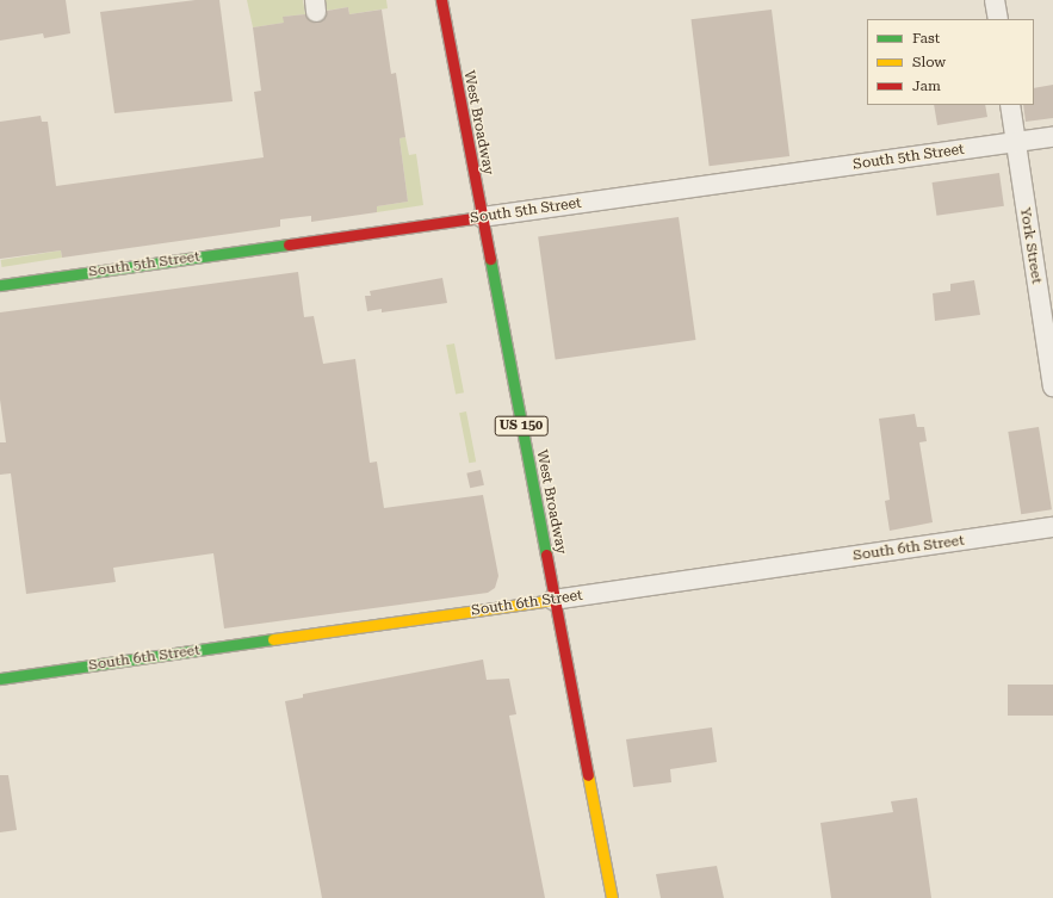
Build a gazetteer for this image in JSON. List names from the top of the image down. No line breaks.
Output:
{"streets":{"street":["West Broadway","South 5th Street","York Street","US 150","South 6th Street"]},"crossings":[["West Broadway","South 5th Street"],["West Broadway","South 6th Street"],["South 5th Street","York Street"]],"legend":["Fast","Slow","Jam"]}
